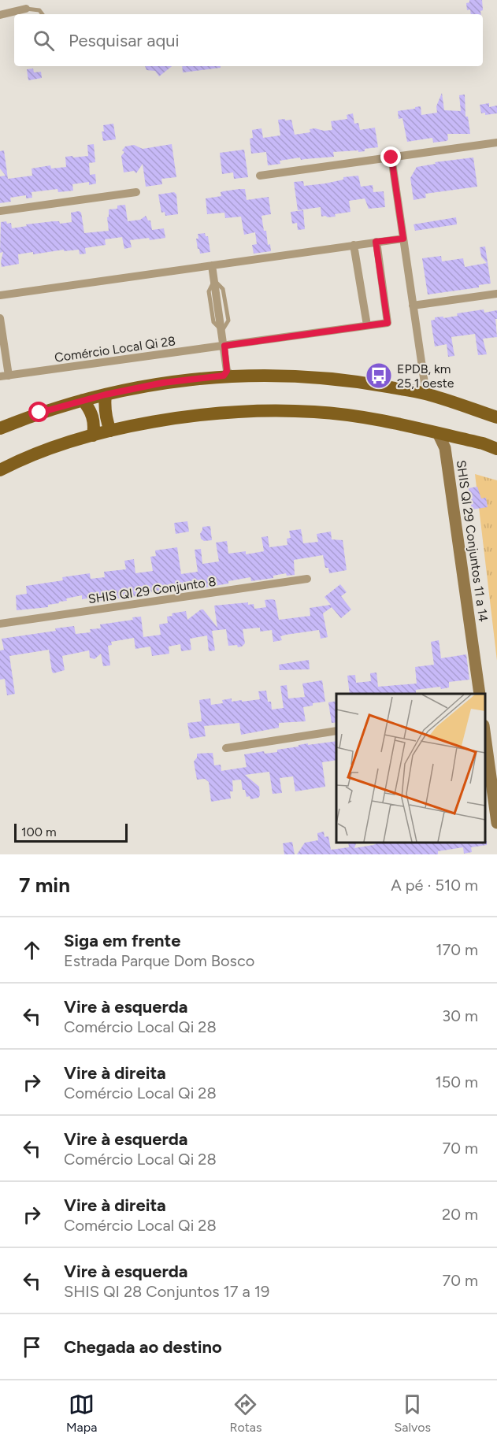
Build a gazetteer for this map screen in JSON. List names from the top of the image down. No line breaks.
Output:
{"streets":{"street":["Comércio Local Qi 28","SHIS QI 29 Conjuntos 11 a 14","SHIS QI 29 Conjunto 8"]},"places":{"bus stop":["EPDB, km 25,1 oeste"]},"scale_bar":"100 m","page":{"search":"Pesquisar aqui","scale":"100 m","heading":["7 min","A pé · 510 m"],"list":[["Siga em frente","Estrada Parque Dom Bosco","170 m"],["Vire à esquerda","Comércio Local Qi 28","30 m"],["Vire à direita","Comércio Local Qi 28","150 m"],["Vire à esquerda","Comércio Local Qi 28","70 m"],["Vire à direita","Comércio Local Qi 28","20 m"],["Vire à esquerda","SHIS QI 28 Conjuntos 17 a 19","70 m"],"Chegada ao destino"],"nav":["Mapa","Rotas","Salvos"]}}
